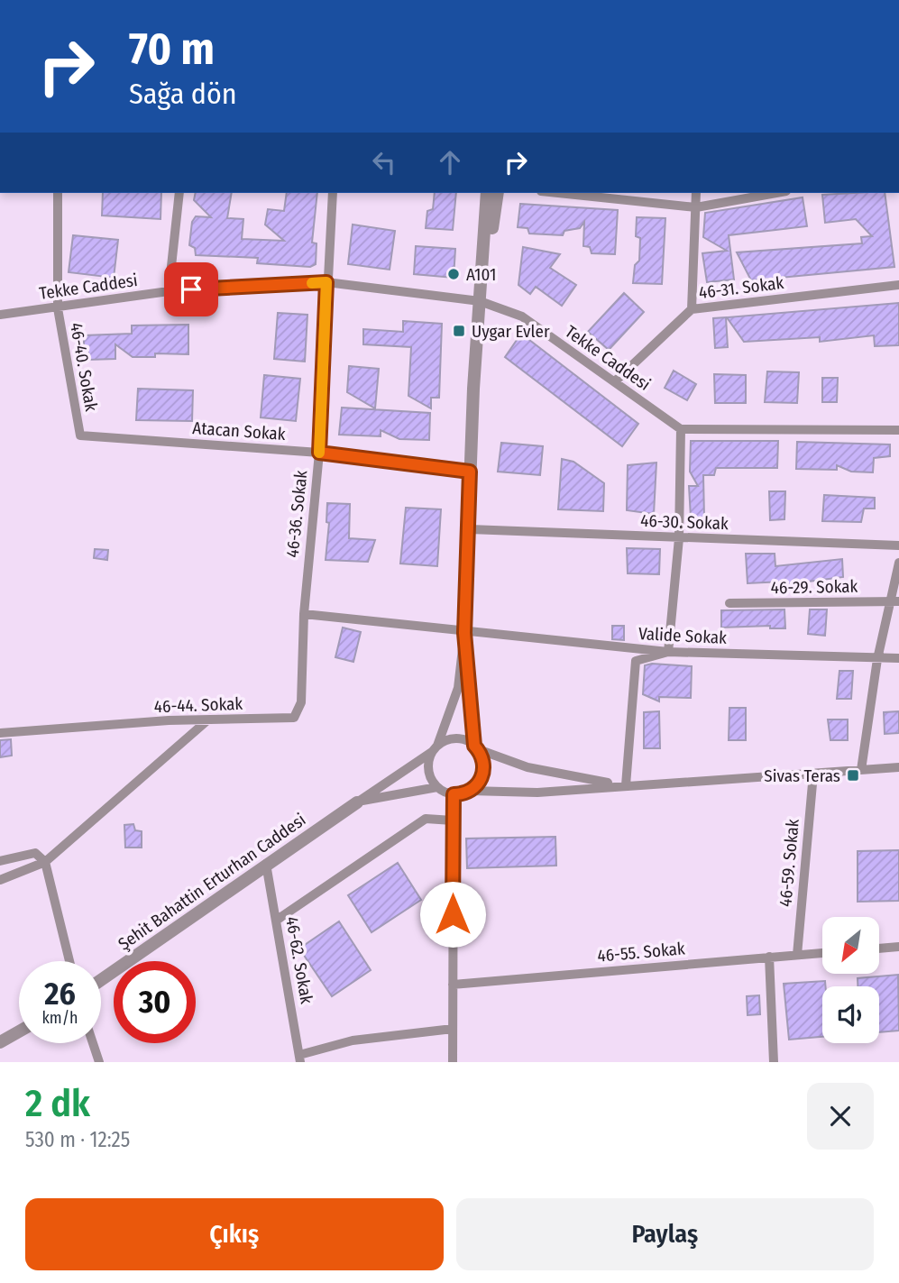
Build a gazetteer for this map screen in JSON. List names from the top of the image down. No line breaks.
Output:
{"streets":{"street":["Tekke Caddesi","46-31. Sokak","46-40. Sokak","Atacan Sokak","46-36. Sokak","46-30. Sokak","46-29. Sokak","Valide Sokak","46-44. Sokak","46-59. Sokak","Şehit Bahattin Erturhan Caddesi","46-55. Sokak","46-62. Sokak"]},"crossings":[["Tekke Caddesi","46-31. Sokak"],["Tekke Caddesi","46-40. Sokak"],["Tekke Caddesi","46-36. Sokak"],["46-40. Sokak","Atacan Sokak"],["Atacan Sokak","46-36. Sokak"],["46-36. Sokak","Valide Sokak"],["46-36. Sokak","46-44. Sokak"],["Valide Sokak","46-44. Sokak"],["46-59. Sokak","46-55. Sokak"],["Şehit Bahattin Erturhan Caddesi","46-62. Sokak"]],"places":{"other":["A101"],"transit":["Uygar Evler","Sivas Teras"]},"north":"bottom left","page":{"turn":["70 m","Sağa dön"],"speed":"26 km/h","limit":"30","heading":["2 dk","530 m · 12:25"],"buttons":["Çıkış","Paylaş"]}}
